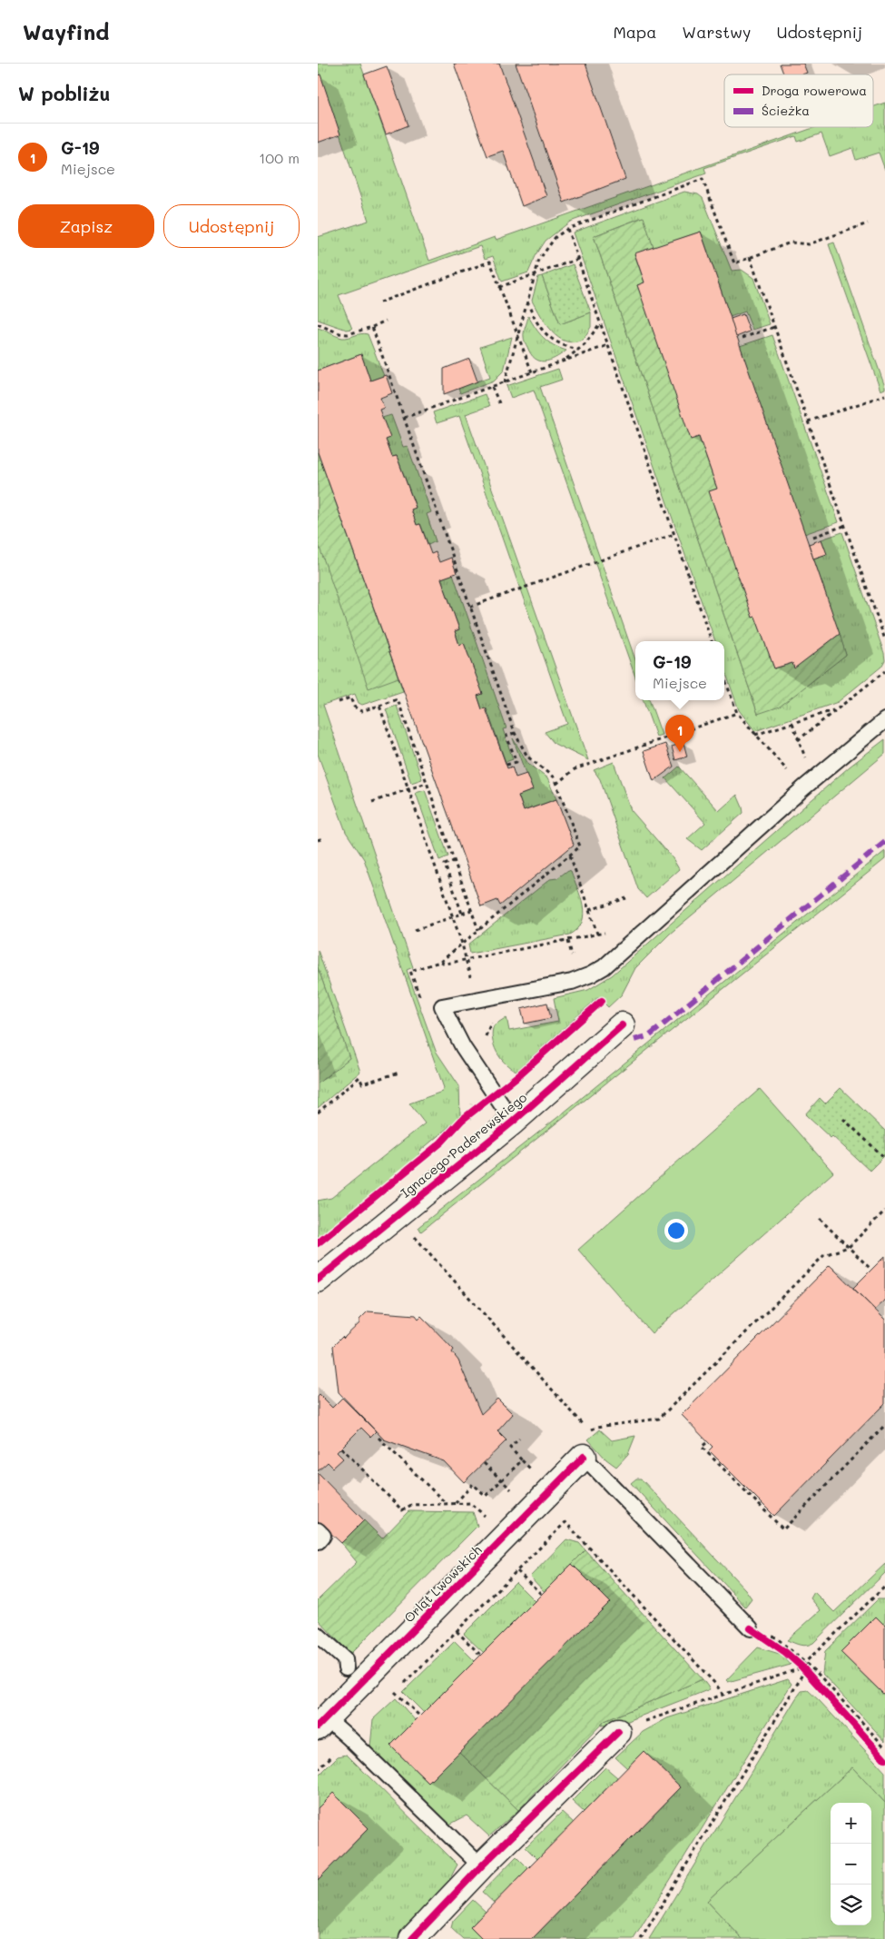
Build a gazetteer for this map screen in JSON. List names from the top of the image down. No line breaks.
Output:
{"streets":{"street":["Ignacego Paderewskiego","Orląt Lwowskich"]},"legend":["Droga rowerowa","Ścieżka"],"page":{"header":"Wayfind","nav":["Mapa","Warstwy","Udostępnij"],"heading":"W pobliżu","list":[{"mark":"1","name":"G-19","note":"Miejsce","value":"100 m"}],"buttons":["Zapisz","Udostępnij"],"popup":["G-19","Miejsce"],"pins":"1","map_buttons":["+","−"]}}
